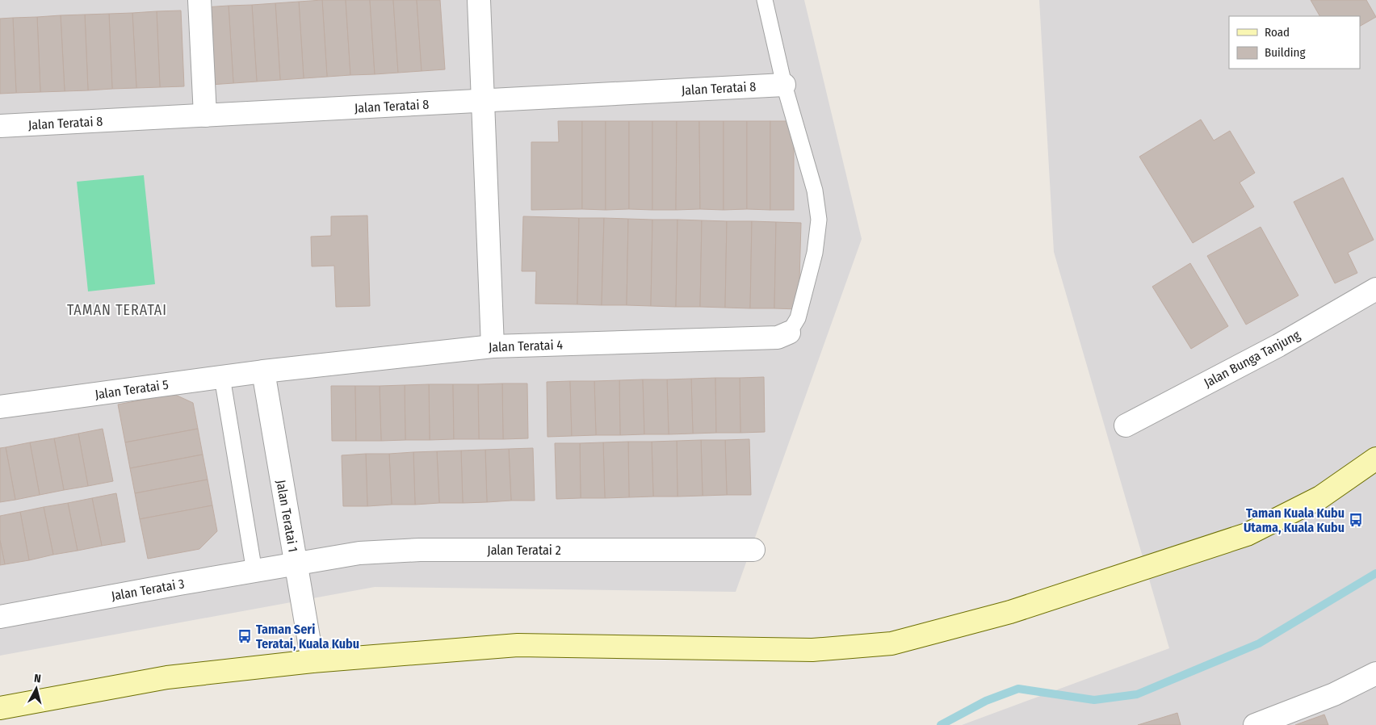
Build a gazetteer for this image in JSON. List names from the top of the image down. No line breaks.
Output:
{"streets":{"street":["Jalan Teratai 8","Jalan Teratai 4","Jalan Bunga Tanjung","Jalan Teratai 5","Jalan Teratai 1","Jalan Teratai 2","Jalan Teratai 3"]},"crossings":[["Jalan Teratai 4","Jalan Teratai 5"],["Jalan Teratai 4","Jalan Teratai 1"],["Jalan Teratai 5","Jalan Teratai 1"],["Jalan Teratai 1","Jalan Teratai 2"],["Jalan Teratai 1","Jalan Teratai 3"],["Jalan Teratai 2","Jalan Teratai 3"]],"districts":["TAMAN TERATAI"],"places":{"bus stop":["Taman Kuala Kubu Utama, Kuala Kubu","Taman Seri Teratai, Kuala Kubu"]},"legend":["Road","Building"],"north":"top"}
